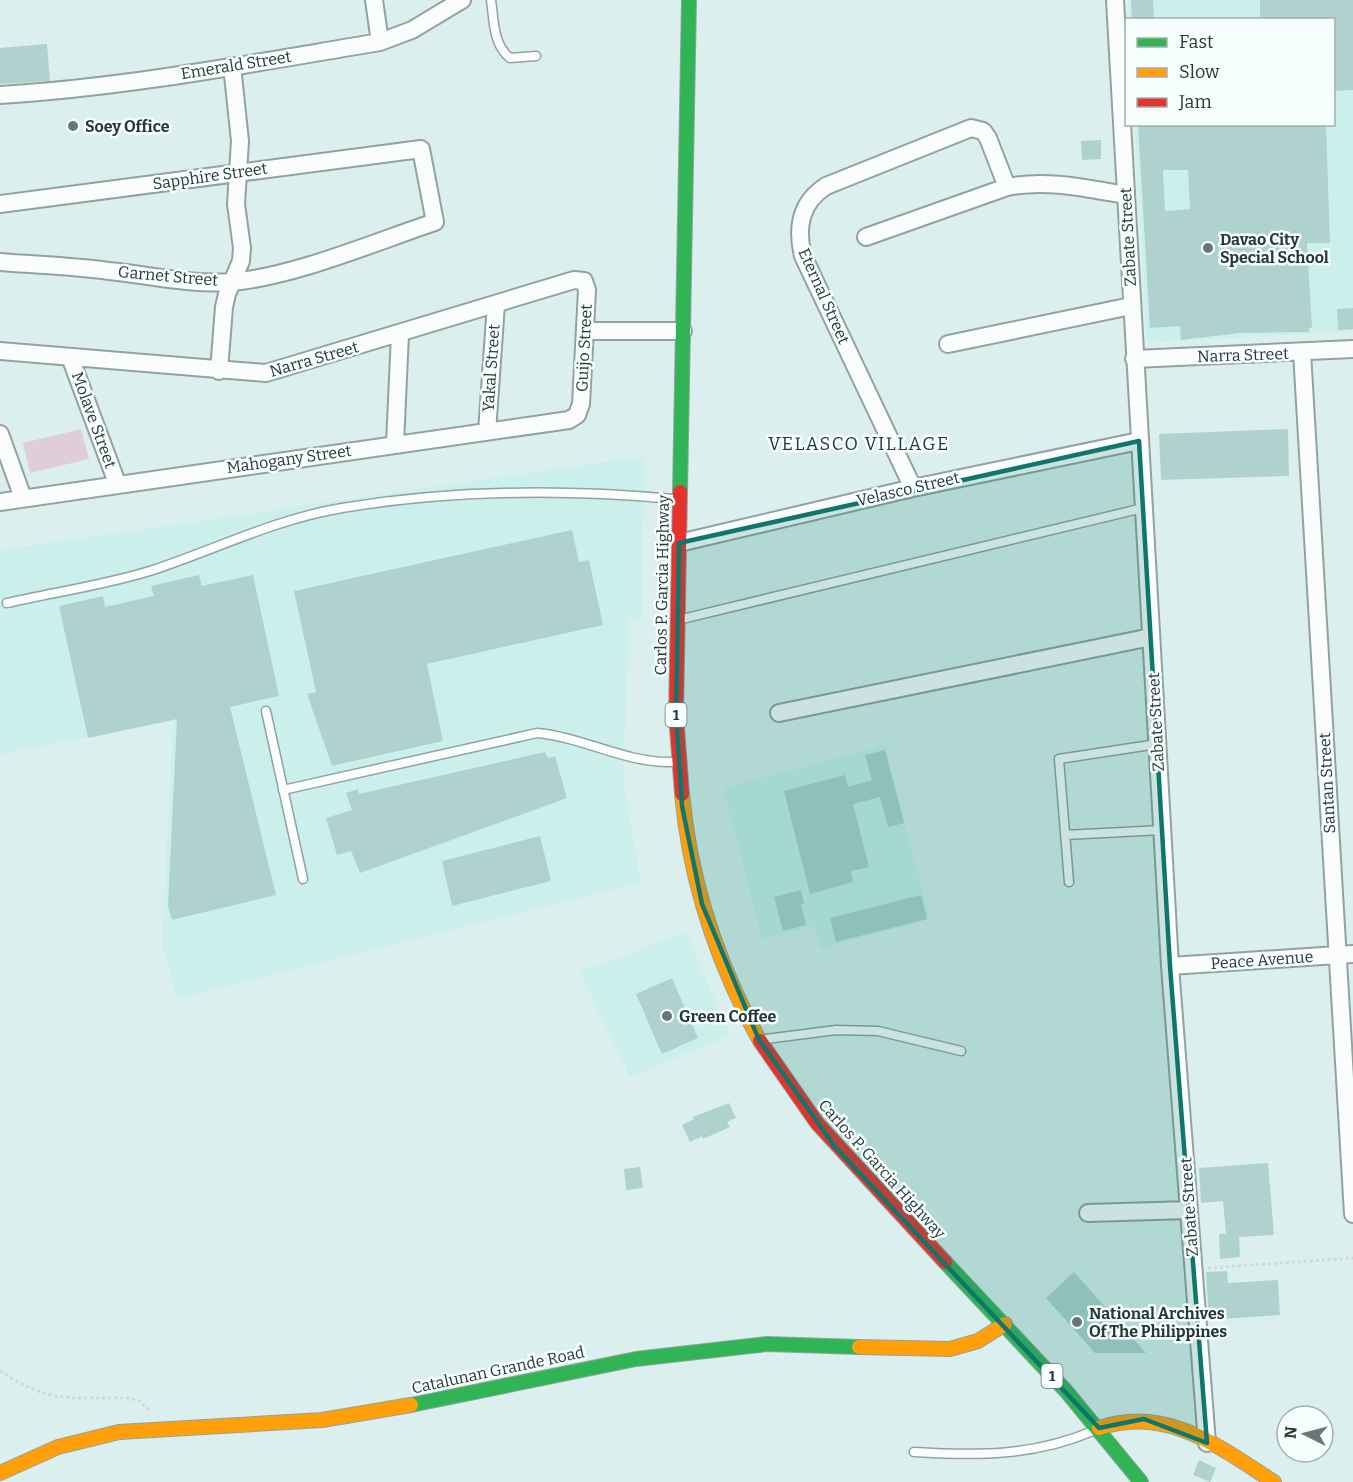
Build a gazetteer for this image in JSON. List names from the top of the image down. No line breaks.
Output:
{"streets":{"main road":["Carlos P. Garcia Highway","1","Catalunan Grande Road"],"street":["Emerald Street","Sapphire Street","Zabate Street","Garnet Street","Eternal Street","Guijo Street","Narra Street","Yakal Street","Molave Street","Mahogany Street","Velasco Street","Santan Street","Peace Avenue"]},"crossings":[["Sapphire Street","Garnet Street"],["Zabate Street","Narra Street"],["Zabate Street","Velasco Street"],["Zabate Street","Peace Avenue"],["Eternal Street","Velasco Street"],["Guijo Street","Narra Street"],["Guijo Street","Mahogany Street"],["Narra Street","Yakal Street"],["Narra Street","Molave Street"],["Narra Street","Santan Street"],["Yakal Street","Mahogany Street"],["Molave Street","Mahogany Street"],["Velasco Street","Carlos P. Garcia Highway"],["Carlos P. Garcia Highway","Catalunan Grande Road"],["Santan Street","Peace Avenue"]],"districts":["VELASCO VILLAGE"],"places":["Soey Office","Davao City Special School","Green Coffee","National Archives Of The Philippines"],"legend":["Fast","Slow","Jam"],"north":"left"}
